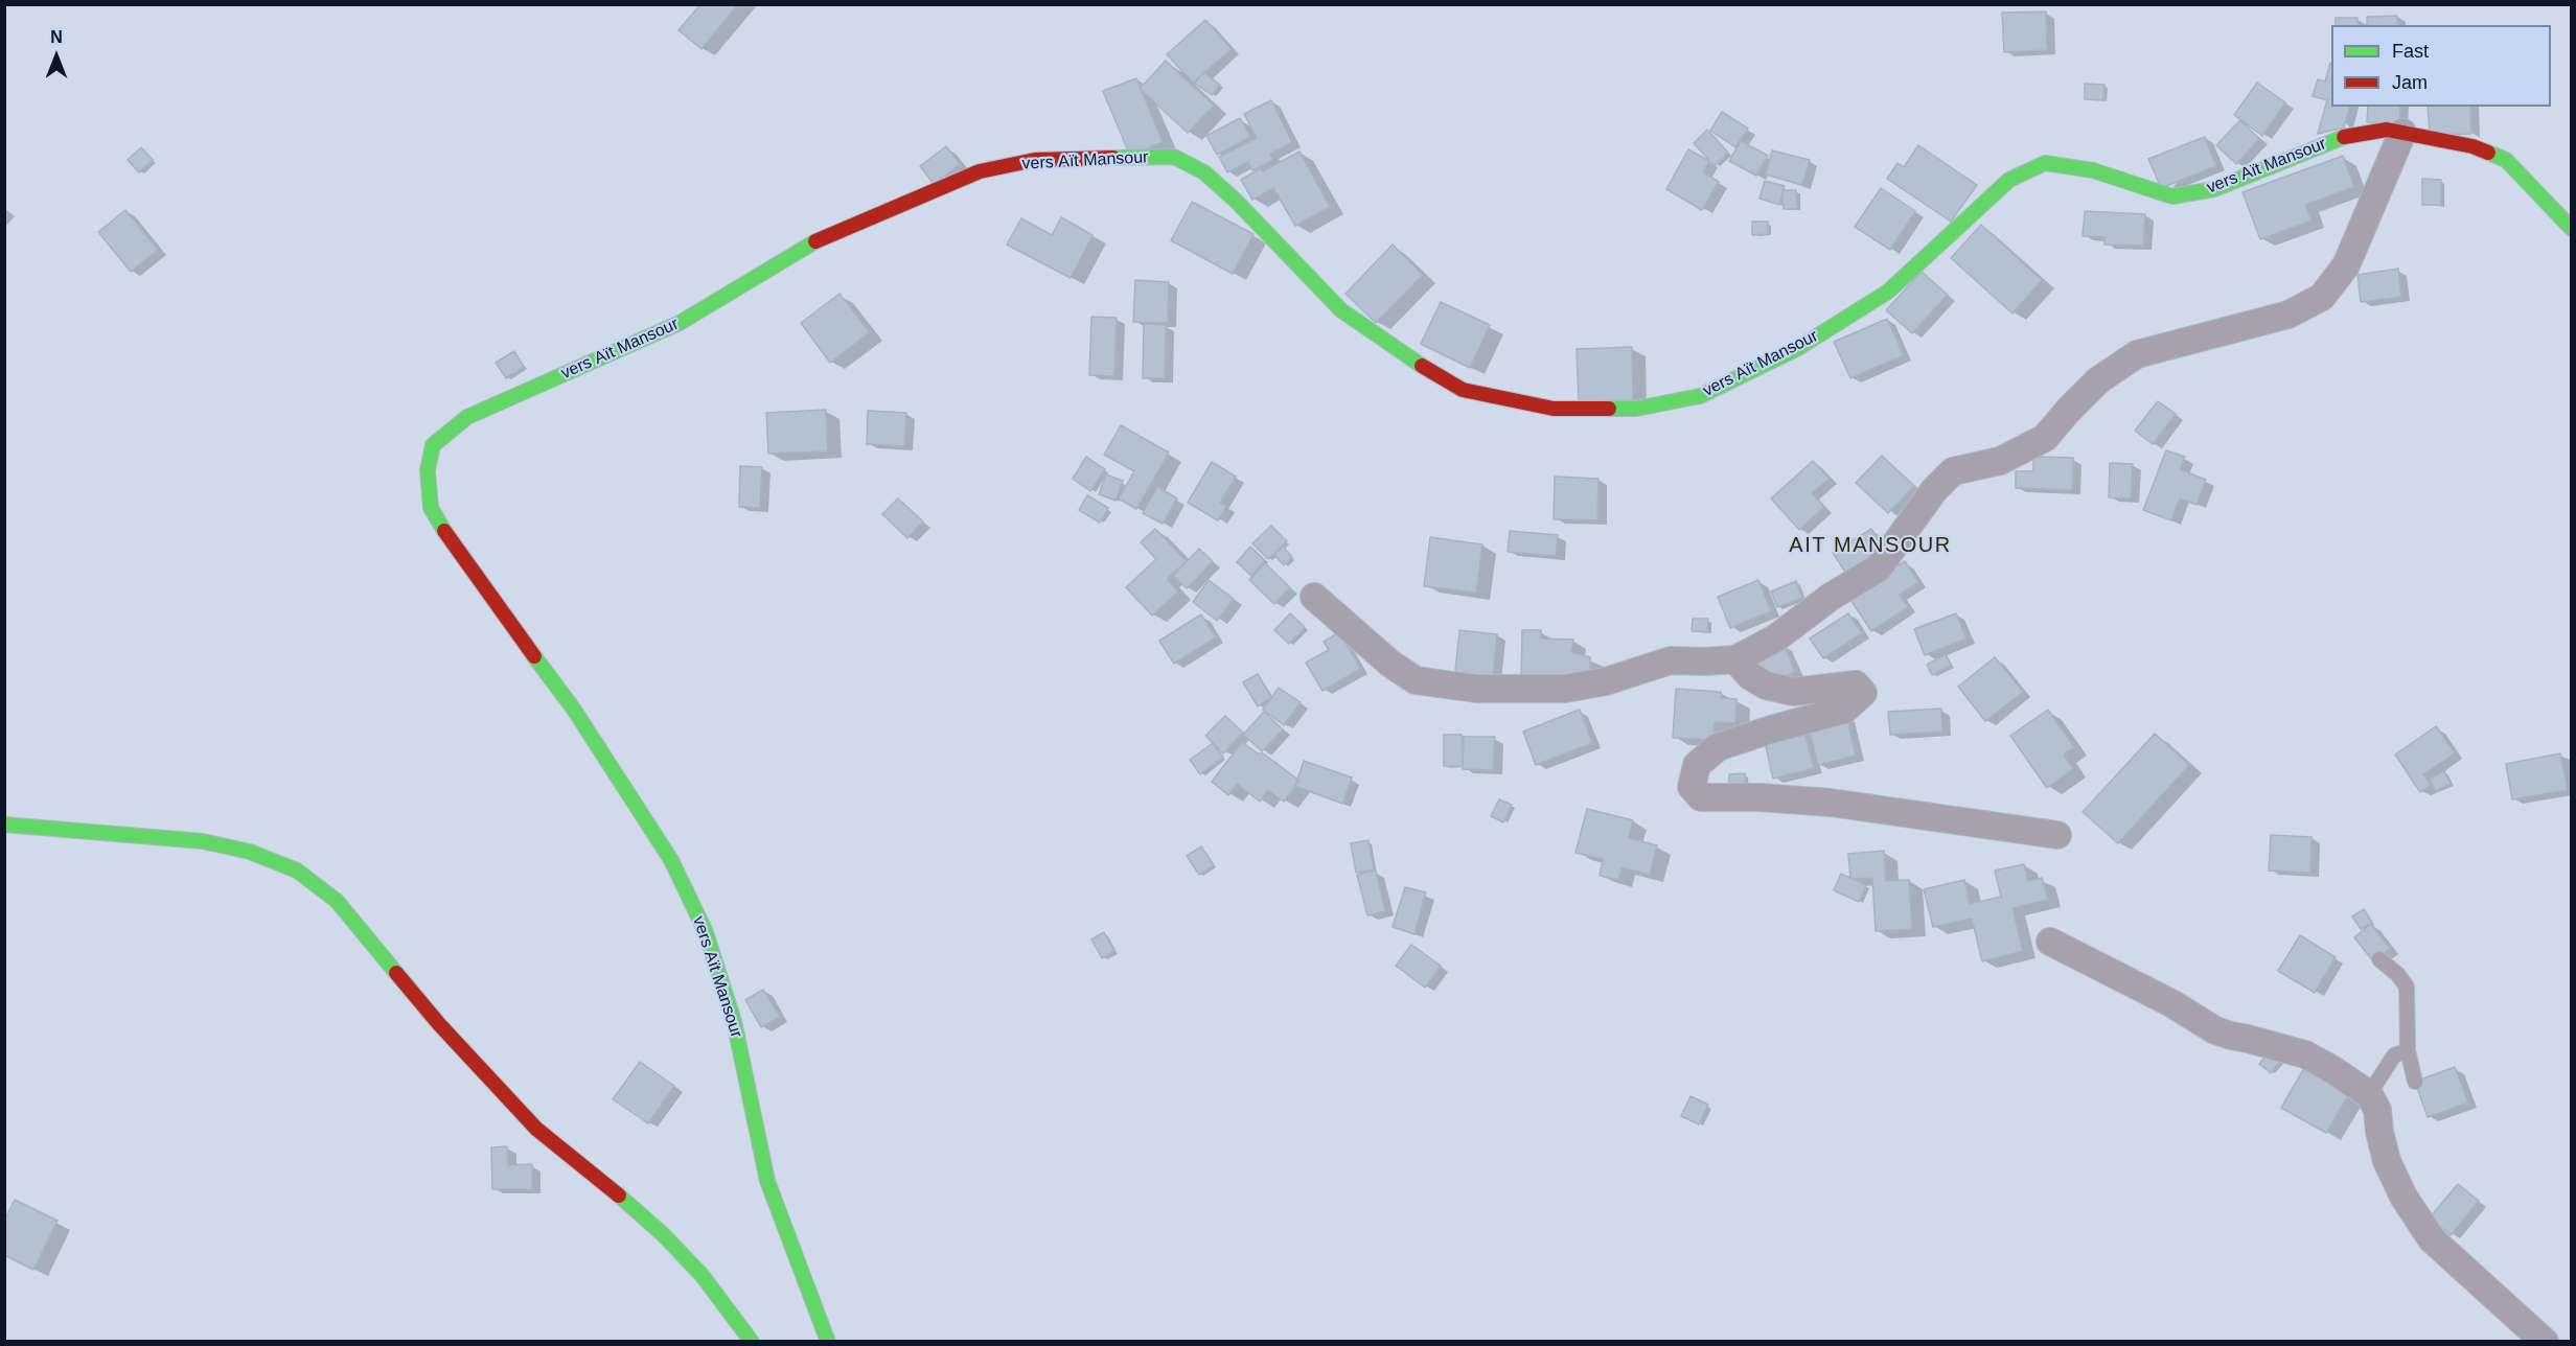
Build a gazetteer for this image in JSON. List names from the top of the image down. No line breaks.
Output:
{"streets":{"street":["vers Aït Mansour"]},"districts":["AIT MANSOUR"],"legend":["Fast","Jam"],"north":"top"}
